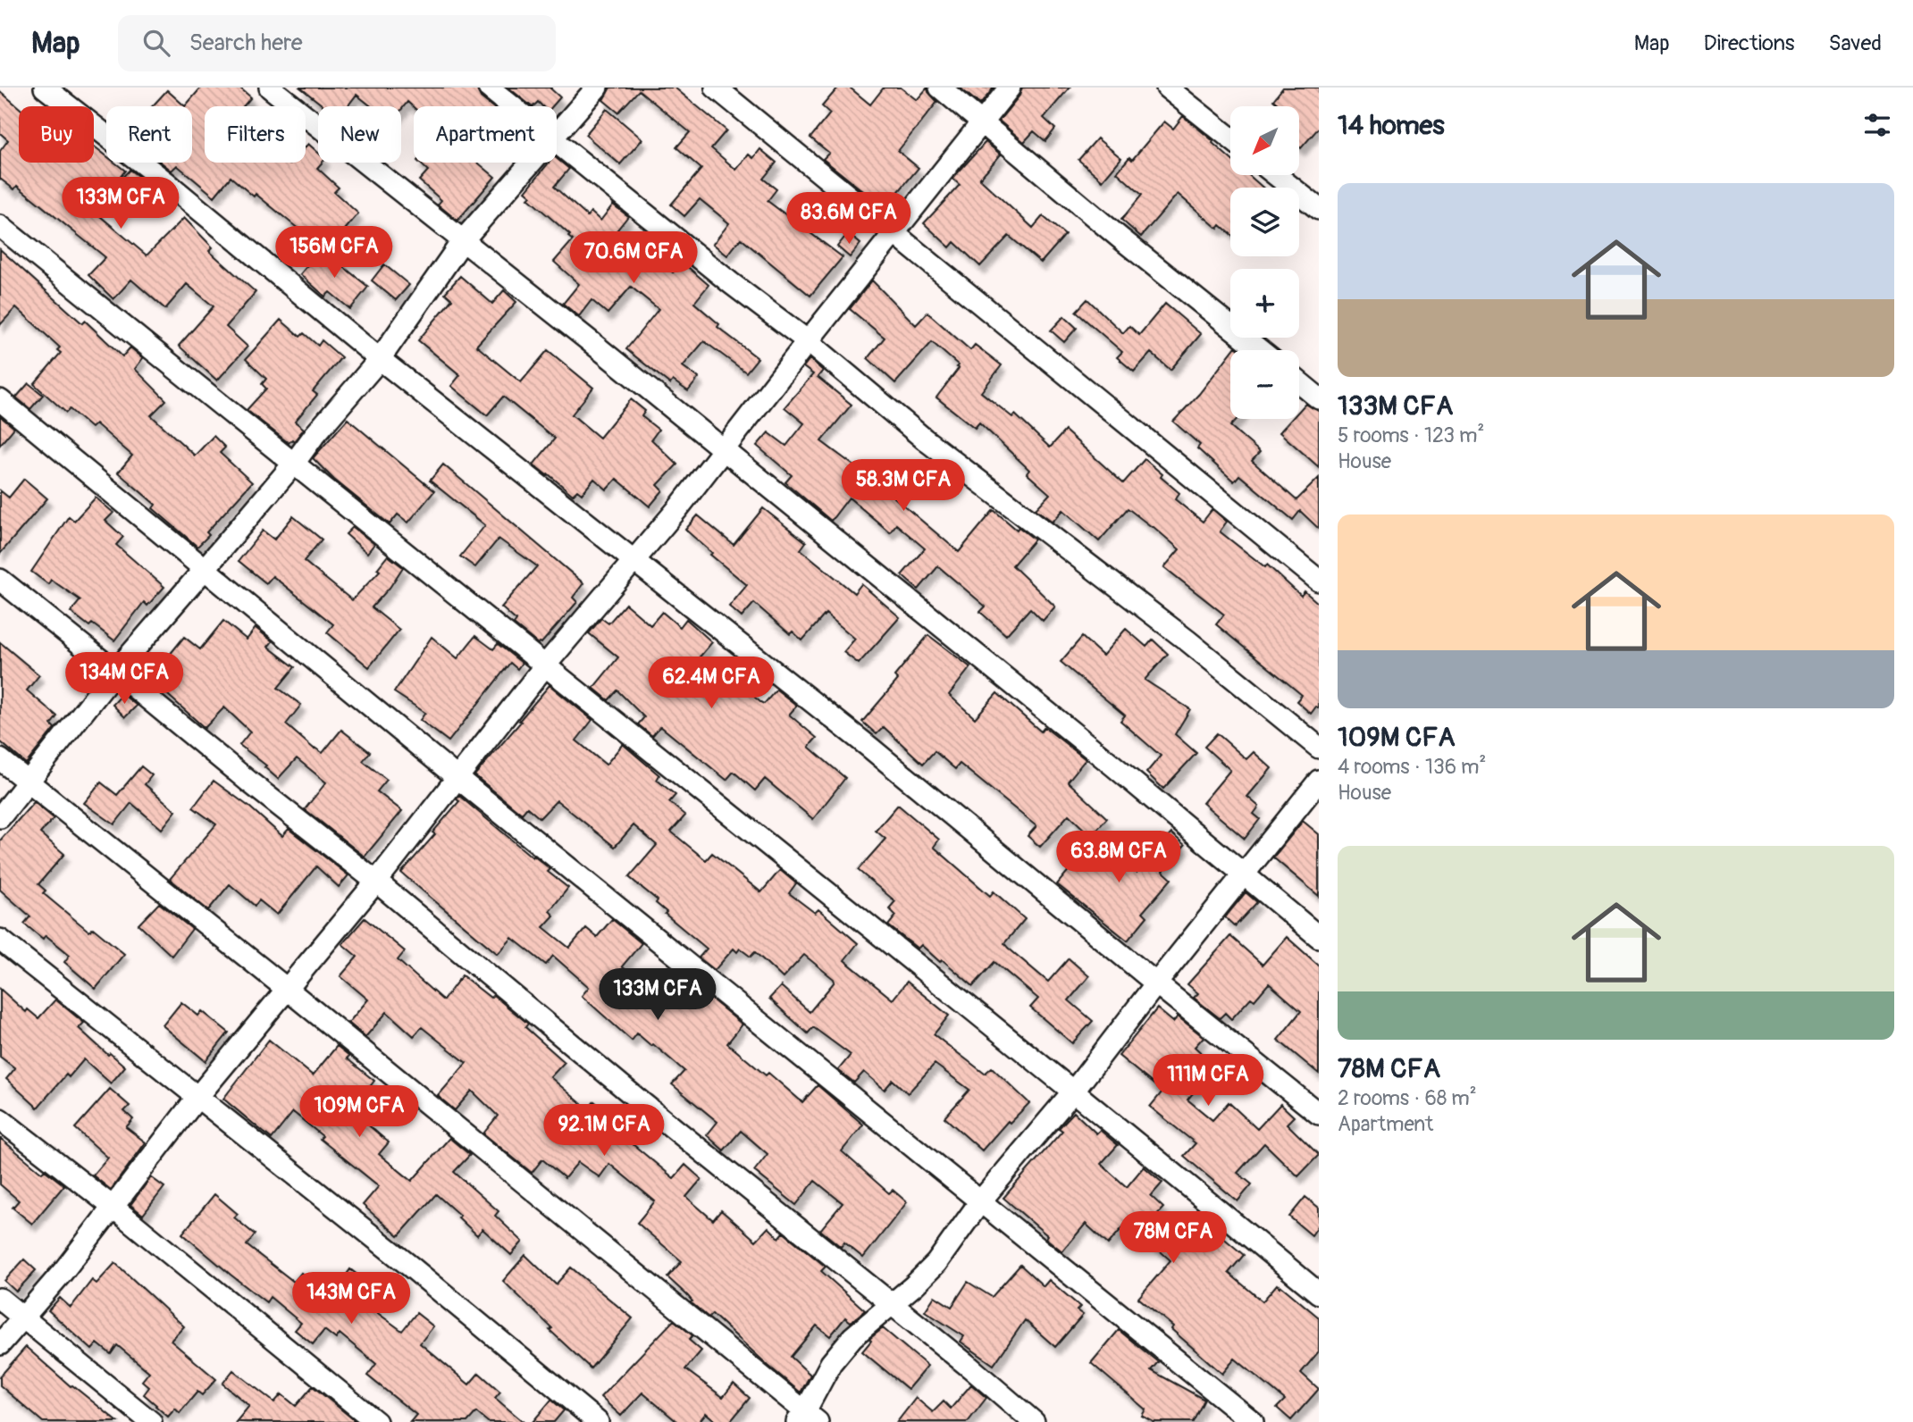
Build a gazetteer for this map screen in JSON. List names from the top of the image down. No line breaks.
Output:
{"north":"bottom left","page":{"header":"Map","search":"Search here","nav":["Map","Directions","Saved"],"heading":"14 homes","map_buttons":["+","−"],"chip":["Buy","Rent","Filters","New","Apartment"],"list":[{"name":"133M CFA","note":"5 rooms · 123 m² · House"},{"name":"109M CFA","note":"4 rooms · 136 m² · House"},{"name":"78M CFA","note":"2 rooms · 68 m² · Apartment"}],"price":["133M CFA","83.6M CFA","156M CFA","70.6M CFA","58.3M CFA","134M CFA","62.4M CFA","63.8M CFA","133M CFA","111M CFA","109M CFA","92.1M CFA","78M CFA","143M CFA"]}}
